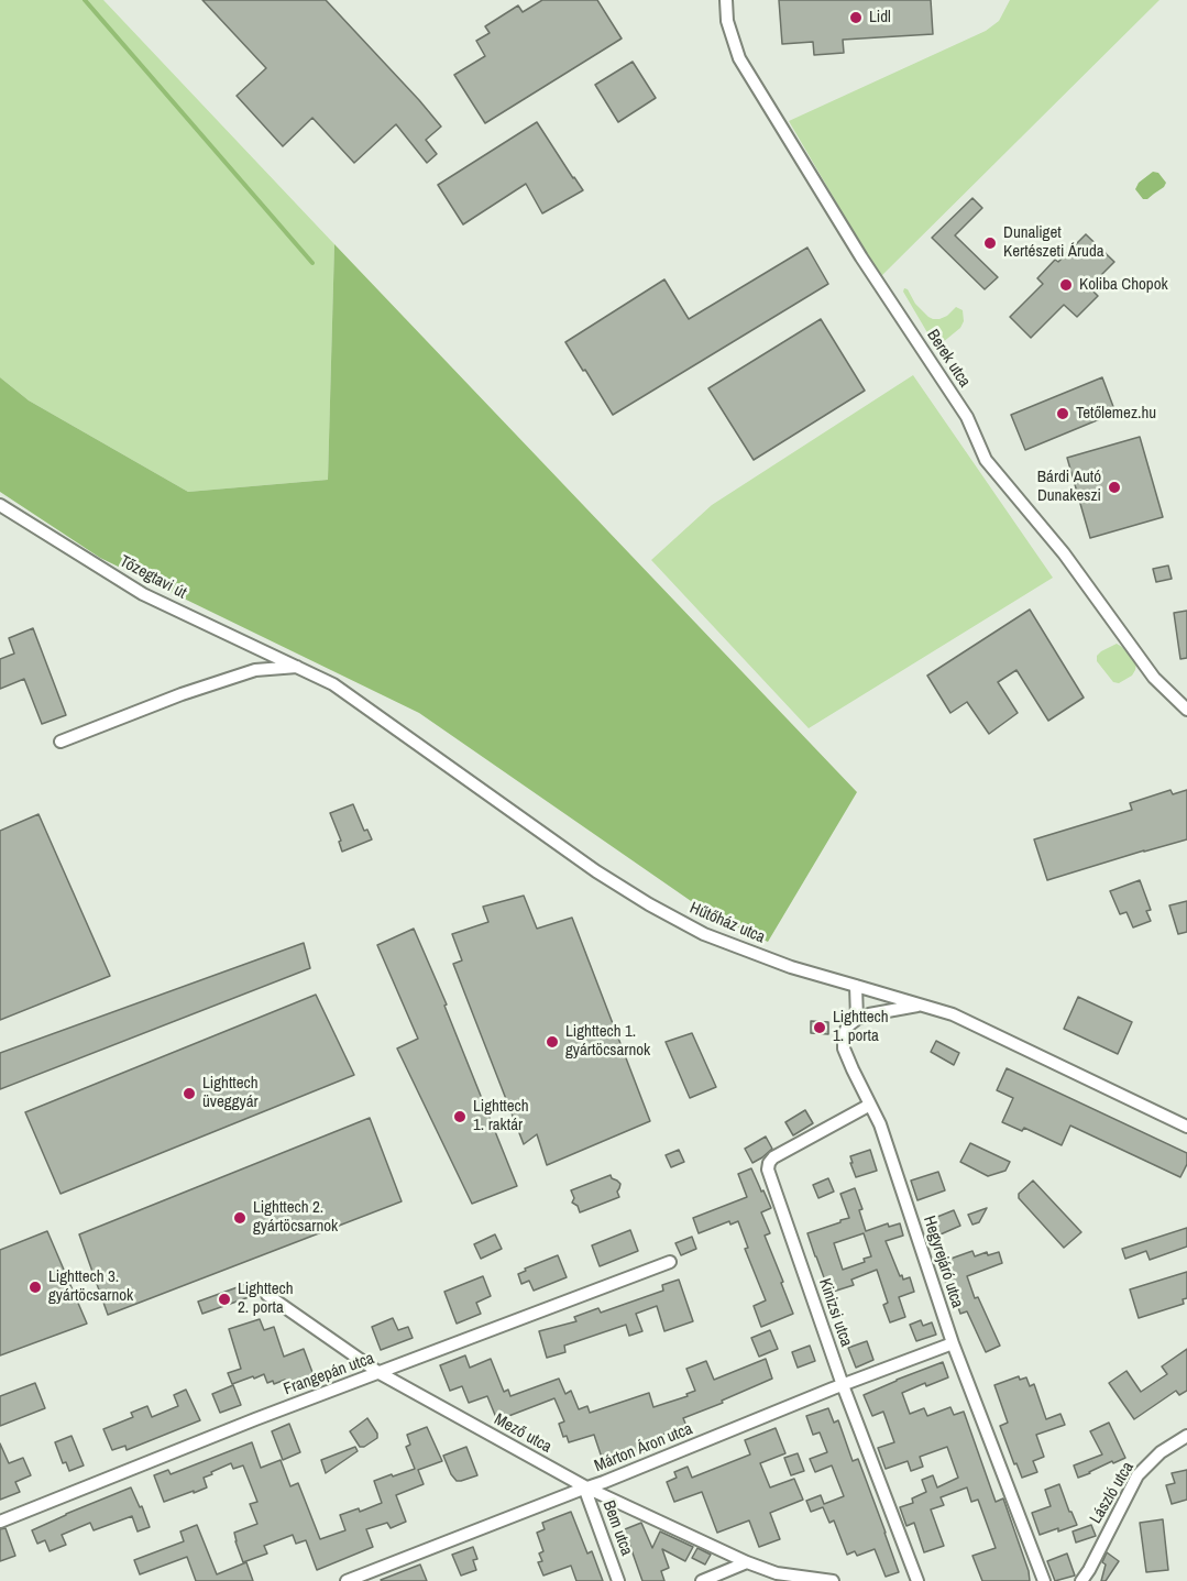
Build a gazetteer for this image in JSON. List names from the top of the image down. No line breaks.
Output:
{"streets":{"street":["Berek utca","Tőzegtavi út","Hűtőház utca","Hegyrejáró utca","Kinizsi utca","Frangepán utca","Mező utca","Márton Áron utca","László utca","Bem utca"]},"crossings":[["Tőzegtavi út","Hűtőház utca"],["Hegyrejáró utca","Kinizsi utca"],["Hegyrejáró utca","Márton Áron utca"],["Kinizsi utca","Márton Áron utca"],["Frangepán utca","Mező utca"],["Mező utca","Márton Áron utca"],["Mező utca","Bem utca"],["Márton Áron utca","Bem utca"]],"places":["Lidl","Dunaliget Kertészeti Áruda","Koliba Chopok","Tetőlemez.hu","Bárdi Autó Dunakeszi","Lighttech 1. porta","Lighttech 1. gyártöcsarnok","Lighttech üveggyár","Lighttech 1. raktár","Lighttech 2. gyártöcsarnok","Lighttech 3. gyártöcsarnok","Lighttech 2. porta"]}
